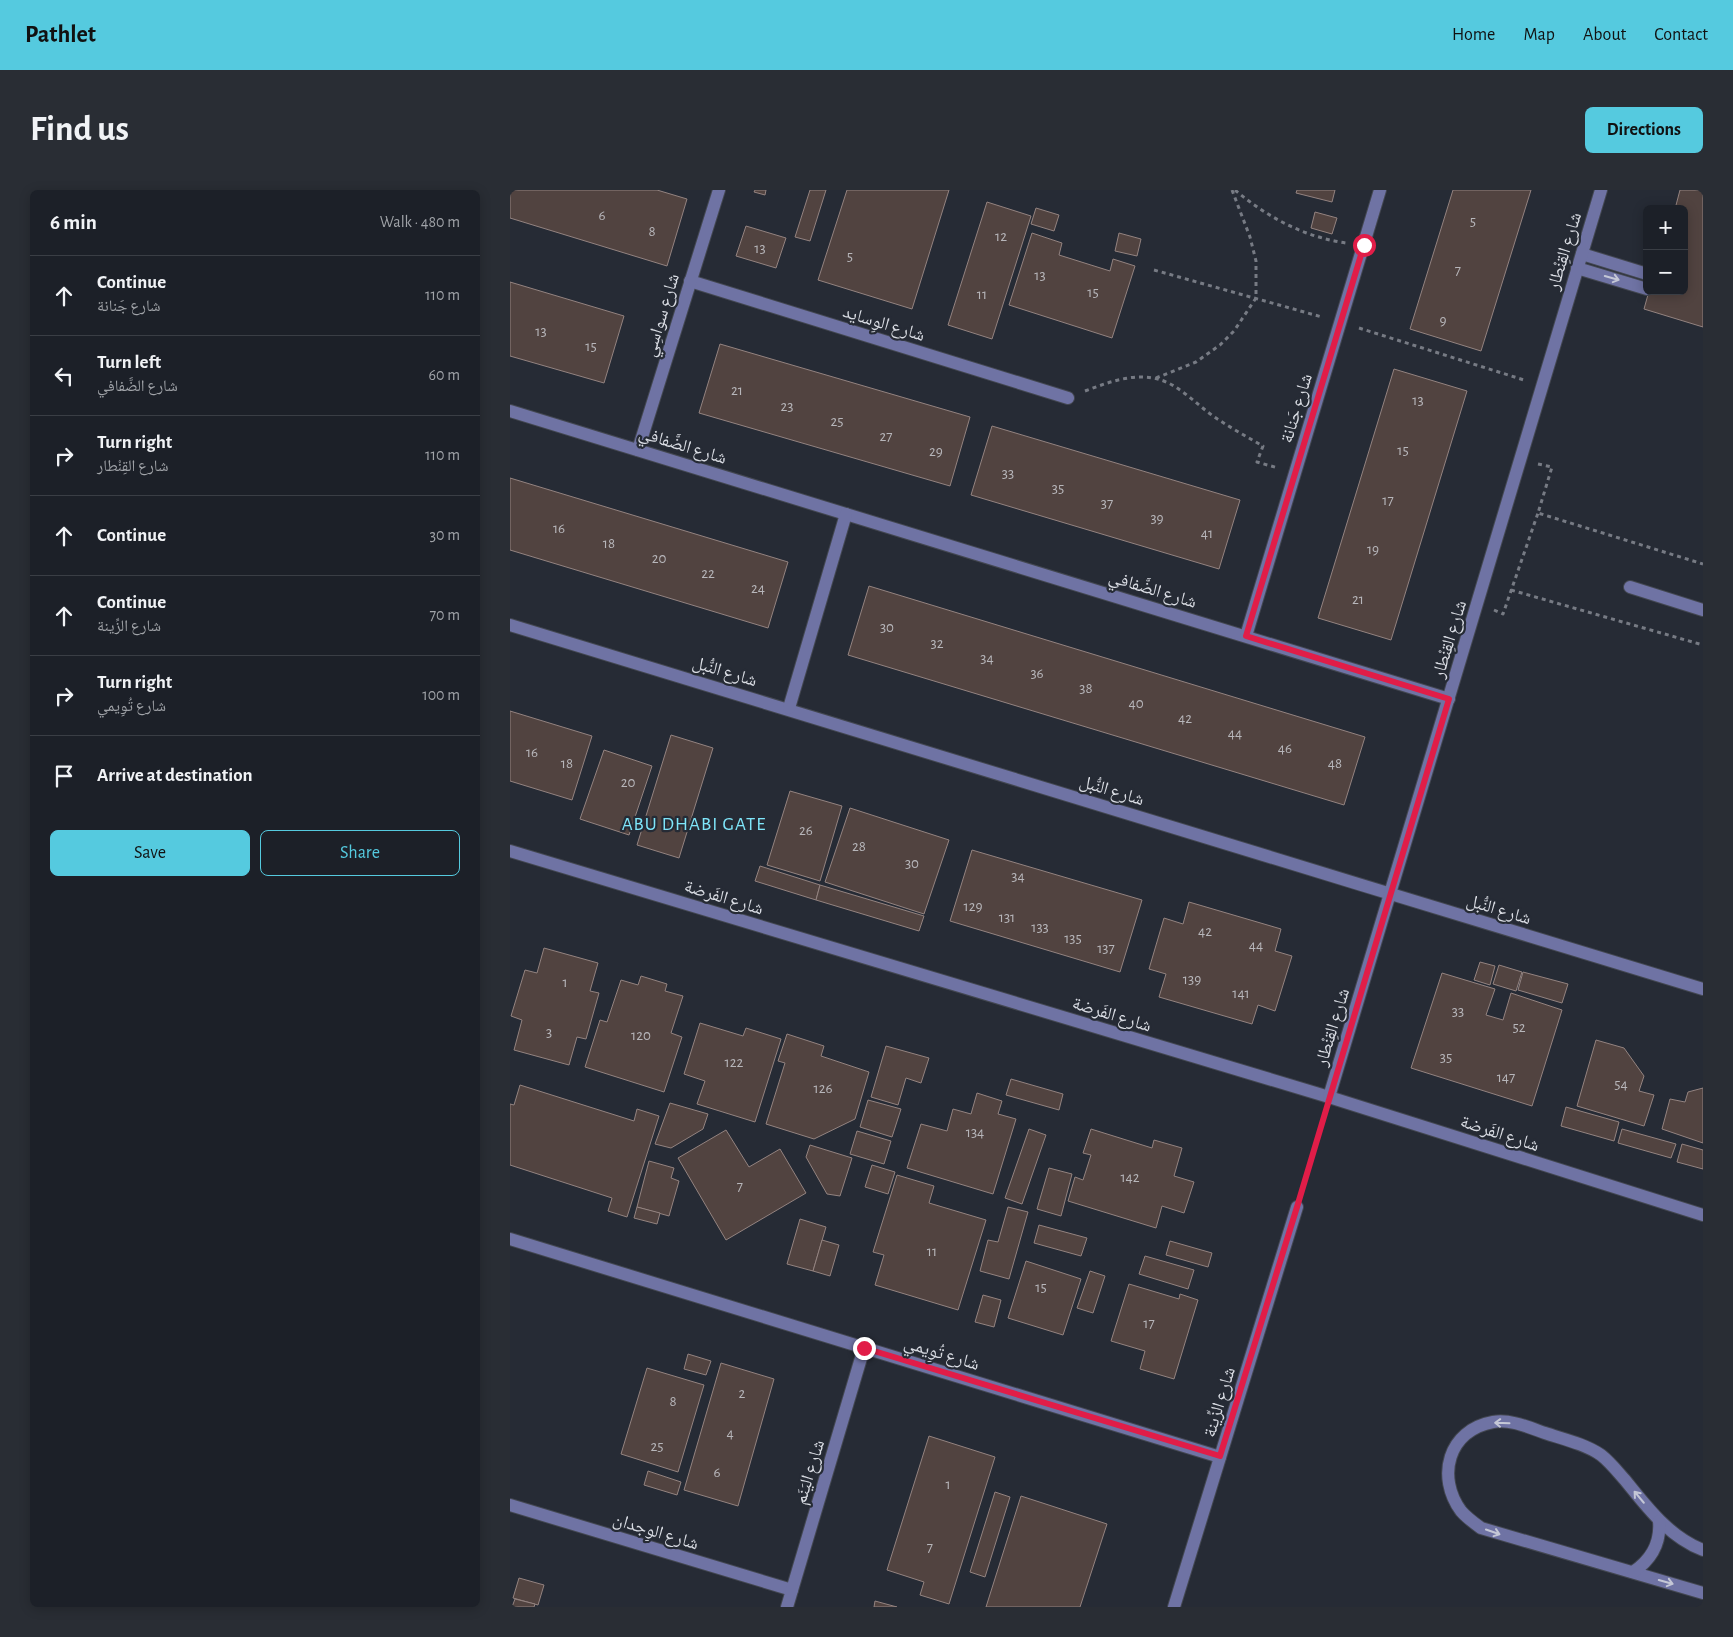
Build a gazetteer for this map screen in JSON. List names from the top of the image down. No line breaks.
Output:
{"streets":{"street":["شارع القِنْطار","شارع سواسِي","شارع الوِسايد","شارع جَنانة","شارع الضَّفافي","شارع النُّبل","شارع الفَرضة","شارع تُوِيمي","شارع الزِّينة","شارع اليَنَم","شارع الوِجدان"]},"crossings":[["شارع القِنْطار","شارع الضَّفافي"],["شارع القِنْطار","شارع النُّبل"],["شارع القِنْطار","شارع الفَرضة"],["شارع سواسِي","شارع الوِسايد"],["شارع سواسِي","شارع الضَّفافي"],["شارع جَنانة","شارع الضَّفافي"],["شارع تُوِيمي","شارع الزِّينة"],["شارع تُوِيمي","شارع اليَنَم"],["شارع اليَنَم","شارع الوِجدان"]],"districts":["ABU DHABI GATE"],"house_numbers":["6","5","8","12","13","5","7","13","15","11","9","13","15","21","13","23","25","27","15","29","33","35","17","37","39","16","41","18","19","20","22","24","21","30","32","34","36","38","40","42","44","46","16","18","48","20","26","28","30","34","129","131","133","42","135","44","137","139","1","141","33","52","3","120","35","122","147","54","126","134","142","7","11","15","17","2","8","4","25","6","1","7"],"page":{"header":"Pathlet","nav":["Home","Map","About","Contact"],"buttons":["Directions",["Save","Share"]],"title":"Find us","heading":["6 min","Walk · 480 m"],"map_buttons":["+","−"],"list":[["Continue","شارع جَنانة","110 m"],["Turn left","شارع الضَّفافي","60 m"],["Turn right","شارع القِنْطار","110 m"],["Continue","30 m"],["Continue","شارع الزِّينة","70 m"],["Turn right","شارع تُوِيمي","100 m"],"Arrive at destination"]}}
